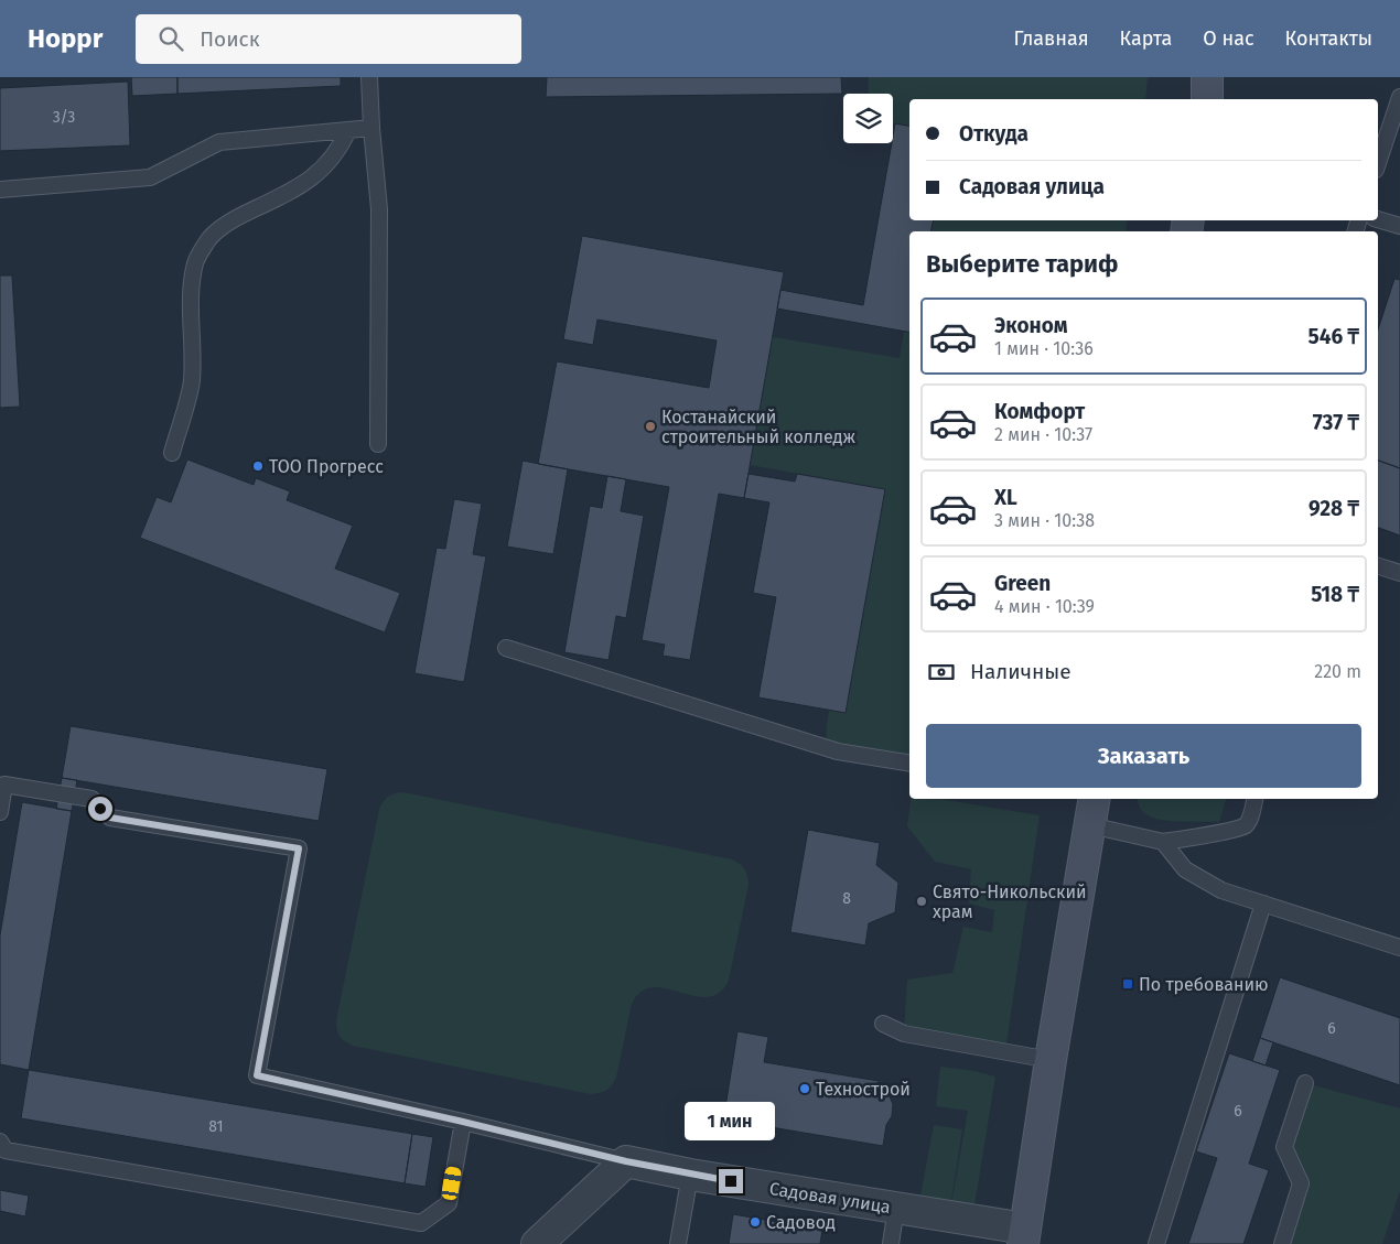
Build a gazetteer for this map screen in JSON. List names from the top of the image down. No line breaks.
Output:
{"streets":{"street":["Садовая улица"]},"places":{"other":["Костанайский строительный колледж","ТОО Прогресс","Свято-Никольский храм","Технострой","Садовод"],"transit":["По требованию"]},"house_numbers":["3/3","8","6","6","81"],"page":{"header":"Hoppr","search":"Поиск","nav":["Главная","Карта","О нас","Контакты"],"banner":["Откуда","Садовая улица"],"heading":"Выберите тариф","list":[{"name":"Эконом","note":"1 мин · 10:36","value":"546 ₸"},{"name":"Комфорт","note":"2 мин · 10:37","value":"737 ₸"},{"name":"XL","note":"3 мин · 10:38","value":"928 ₸"},{"name":"Green","note":"4 мин · 10:39","value":"518 ₸"}],"pay":["Наличные","220 m"],"buttons":"Заказать","bubble":"1 мин"}}
